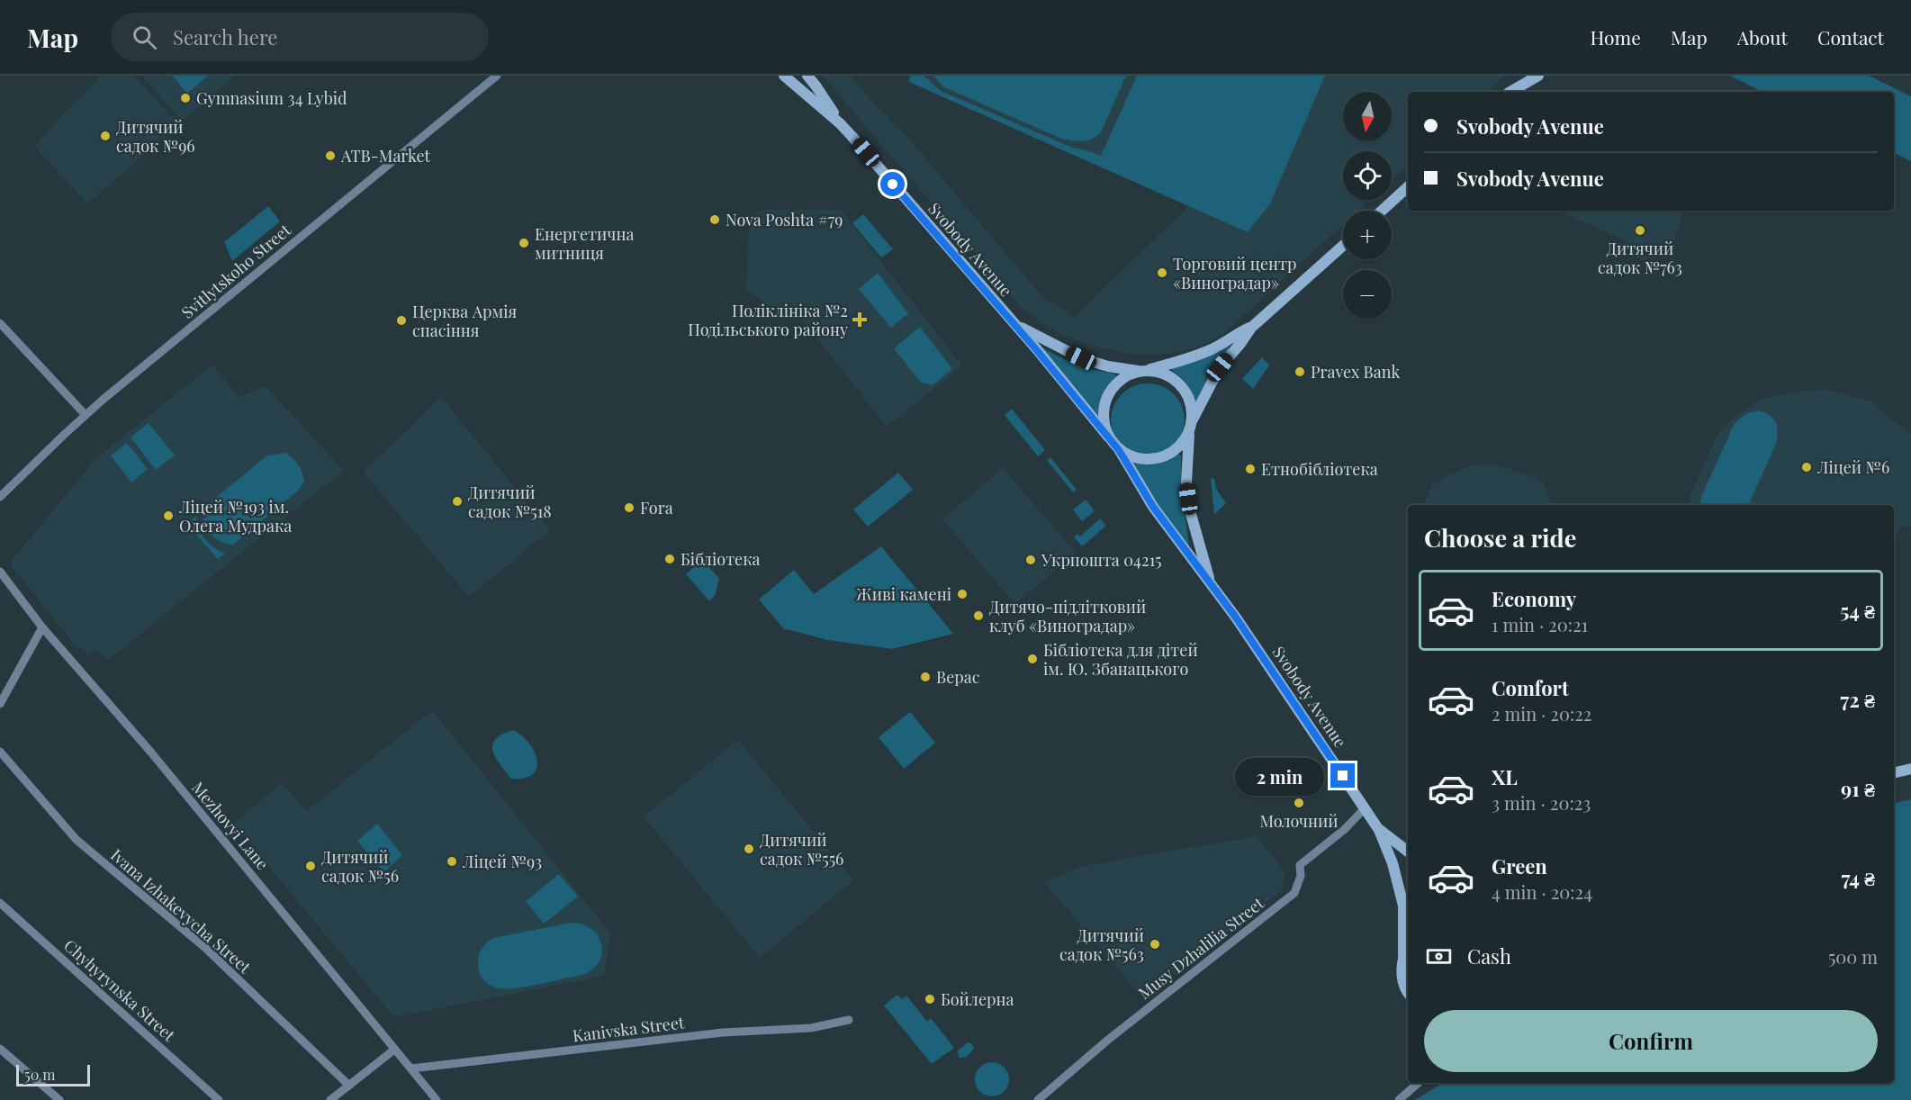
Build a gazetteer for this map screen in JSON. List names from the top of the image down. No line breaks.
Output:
{"streets":{"street":["Svobody Avenue","Svitlytskoho Street","Mezhovyi Lane","Ivana Izhakevycha Street","Musy Dzhalilia Street","Chyhyrynska Street","Kanivska Street"]},"crossings":[["Svobody Avenue","Musy Dzhalilia Street"],["Mezhovyi Lane","Kanivska Street"]],"places":{"other":["Gymnasium 34 Lybid","Дитячий садок №96","ATB-Market","Nova Poshta #79","Дитячий садок №763","Енергетична митниця","Торговий центр «Виноградар»","Церква Армія спасіння","Pravex Bank","Ліцей №6","Етнобібліотека","Дитячий садок №518","Fora","Ліцей №193 ім. Олега Мудрака","Бібліотека","Укрпошта 04215","Живі камені","Дитячо-підлітковий клуб «Виноградар»","Бібліотека для дітей ім. Ю. Збанацького","Верас","Молочний","Дитячий садок №556","Ліцей №93","Дитячий садок №56","Дитячий садок №563","Бойлерна"],"health":["Поліклініка №2 Подільського району"]},"scale_bar":"50 m","north":"bottom","page":{"header":"Map","search":"Search here","nav":["Home","Map","About","Contact"],"map_buttons":["+","−"],"banner":["Svobody Avenue","Svobody Avenue"],"heading":"Choose a ride","list":[{"name":"Economy","note":"1 min · 20:21","value":"54 ₴"},{"name":"Comfort","note":"2 min · 20:22","value":"72 ₴"},{"name":"XL","note":"3 min · 20:23","value":"91 ₴"},{"name":"Green","note":"4 min · 20:24","value":"74 ₴"}],"bubble":"2 min","pay":["Cash","500 m"],"buttons":"Confirm","scale":"50 m"}}
